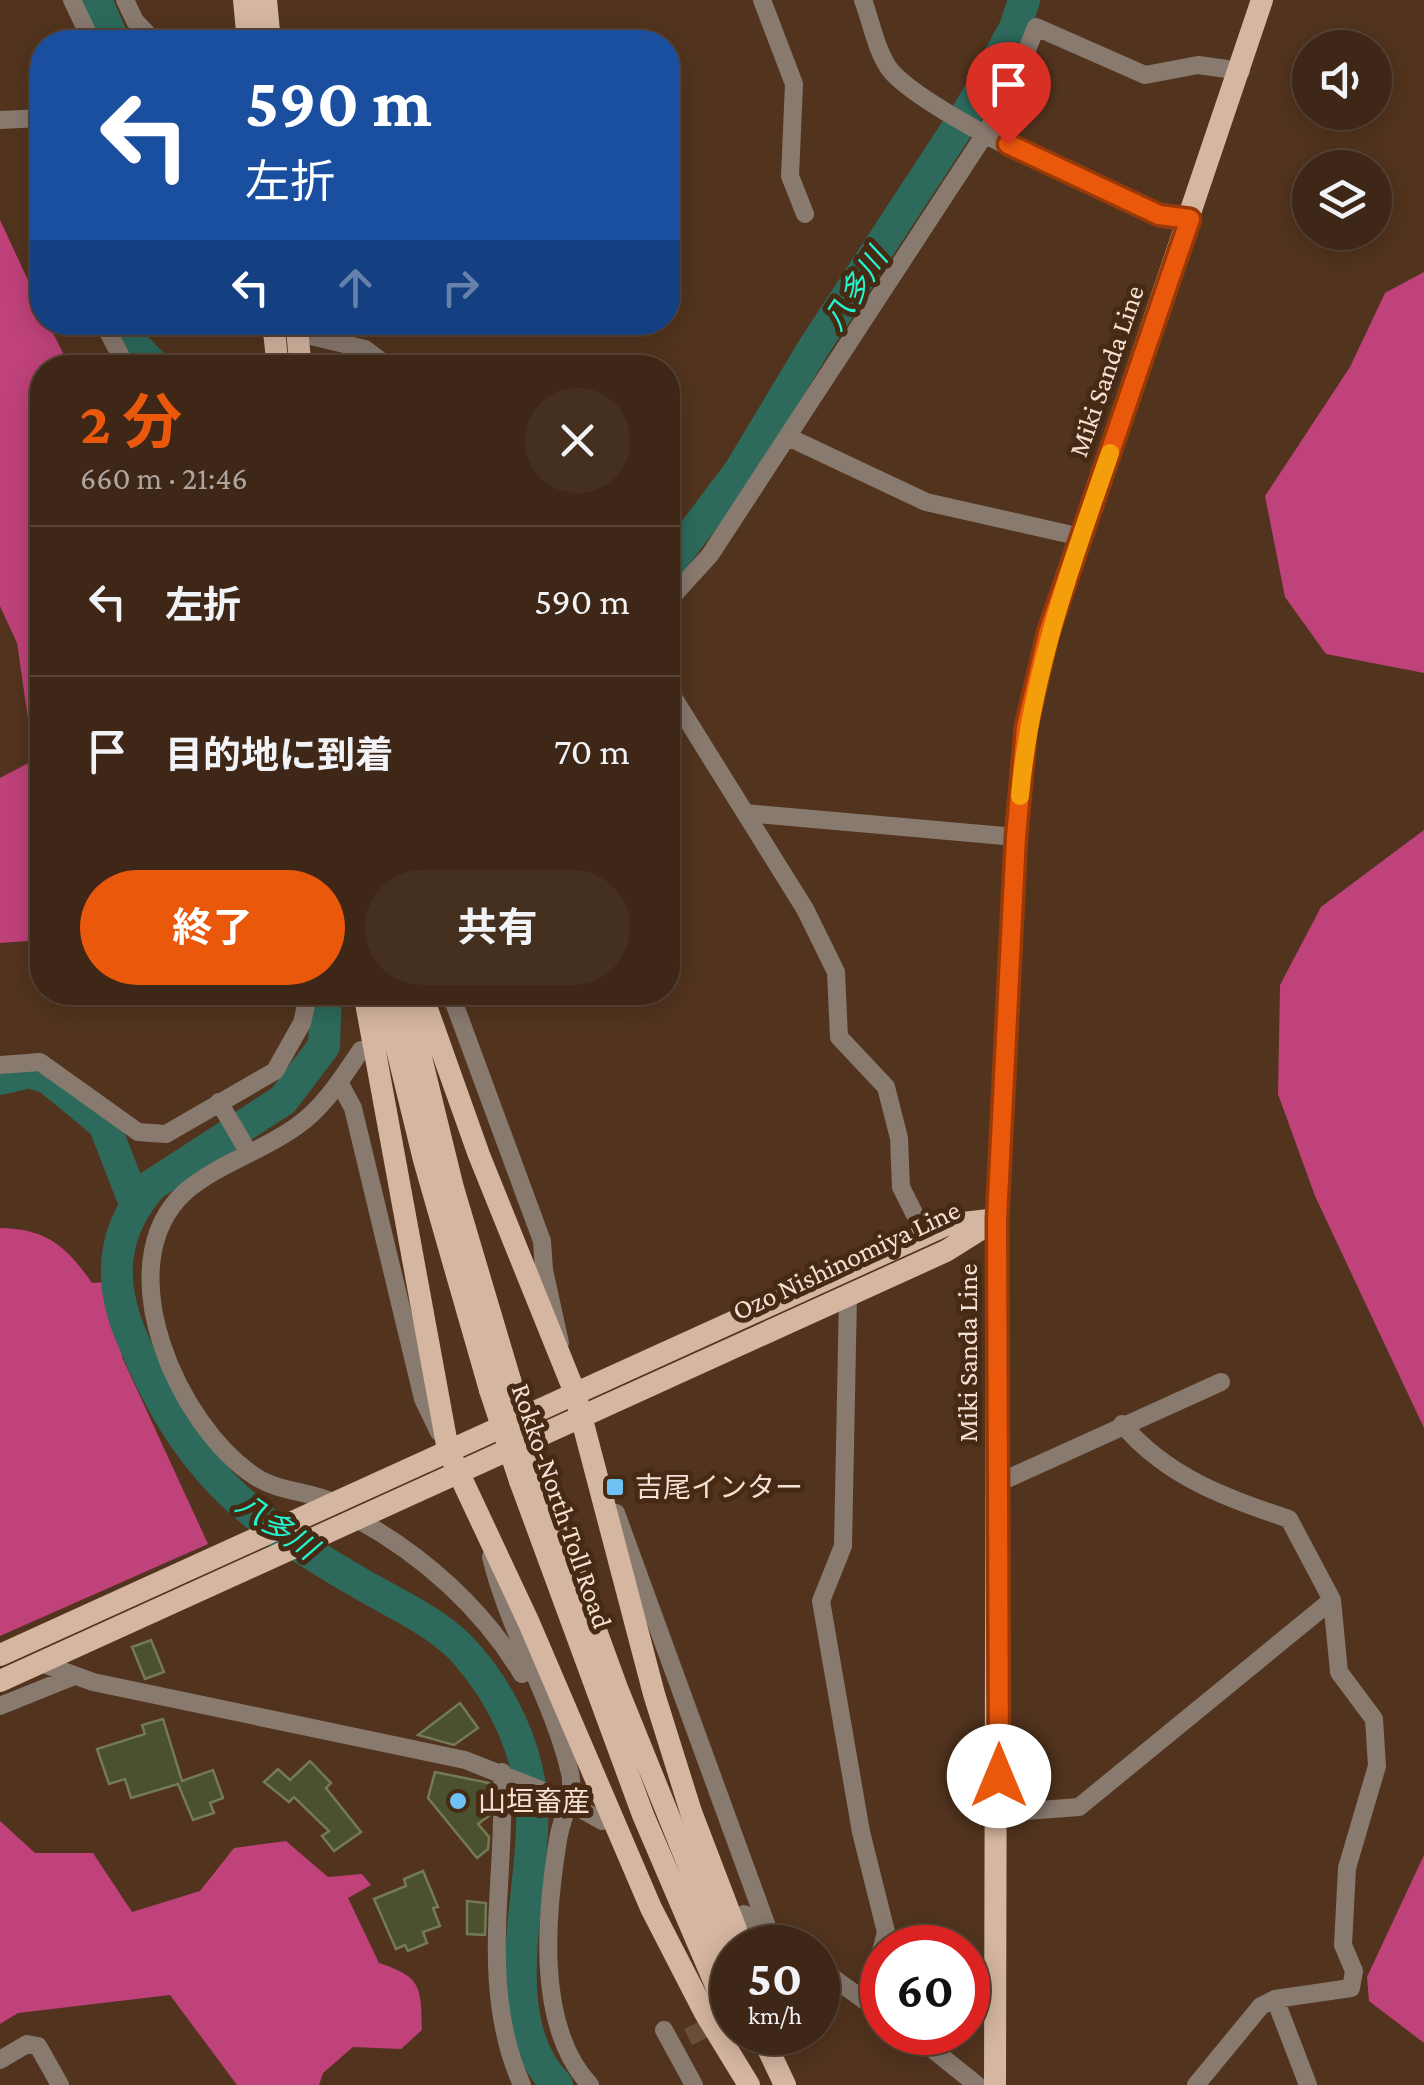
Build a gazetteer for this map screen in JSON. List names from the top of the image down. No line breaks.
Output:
{"streets":{"main road":["Miki Sanda Line","Ozo Nishinomiya Line","Rokko-North Toll Road"]},"crossings":[["Miki Sanda Line","Ozo Nishinomiya Line"]],"water":["八多川"],"places":{"transit":["吉尾インター"],"other":["山垣畜産"]},"page":{"turn":["590 m","左折"],"heading":["2 分","660 m · 21:46"],"list":[{"name":"左折","value":"590 m"},{"name":"目的地に到着","value":"70 m"}],"buttons":["終了","共有"],"speed":"50 km/h","limit":"60"}}
